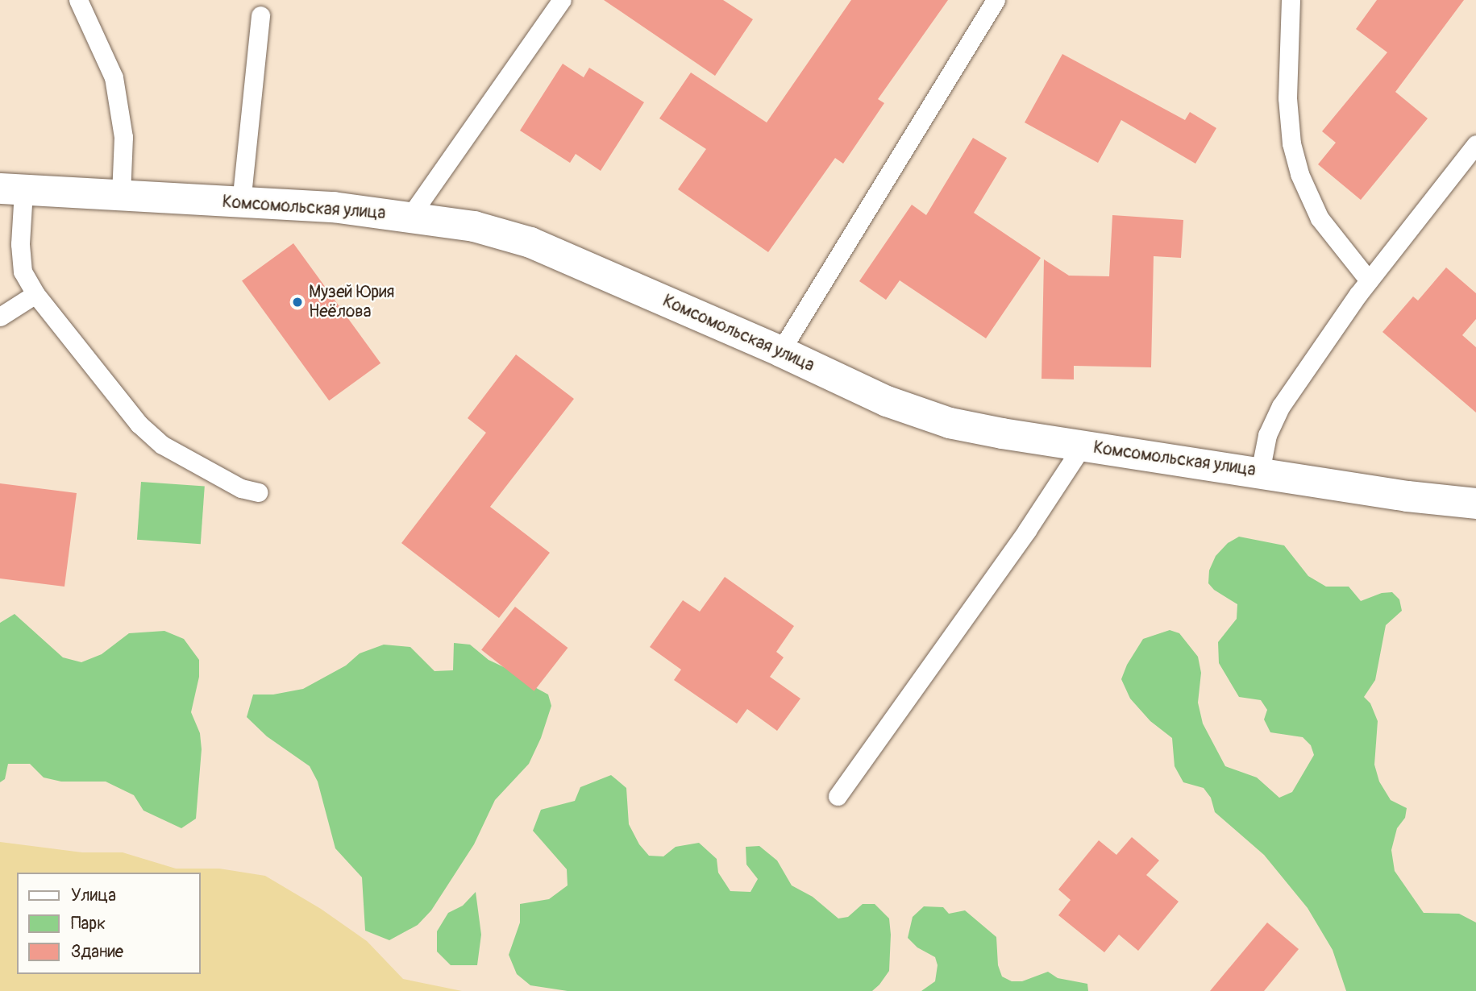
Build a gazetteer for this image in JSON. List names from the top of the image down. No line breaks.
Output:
{"streets":{"street":["Комсомольская улица"]},"places":["Музей Юрия Неёлова"],"legend":["Улица","Парк","Здание"]}
